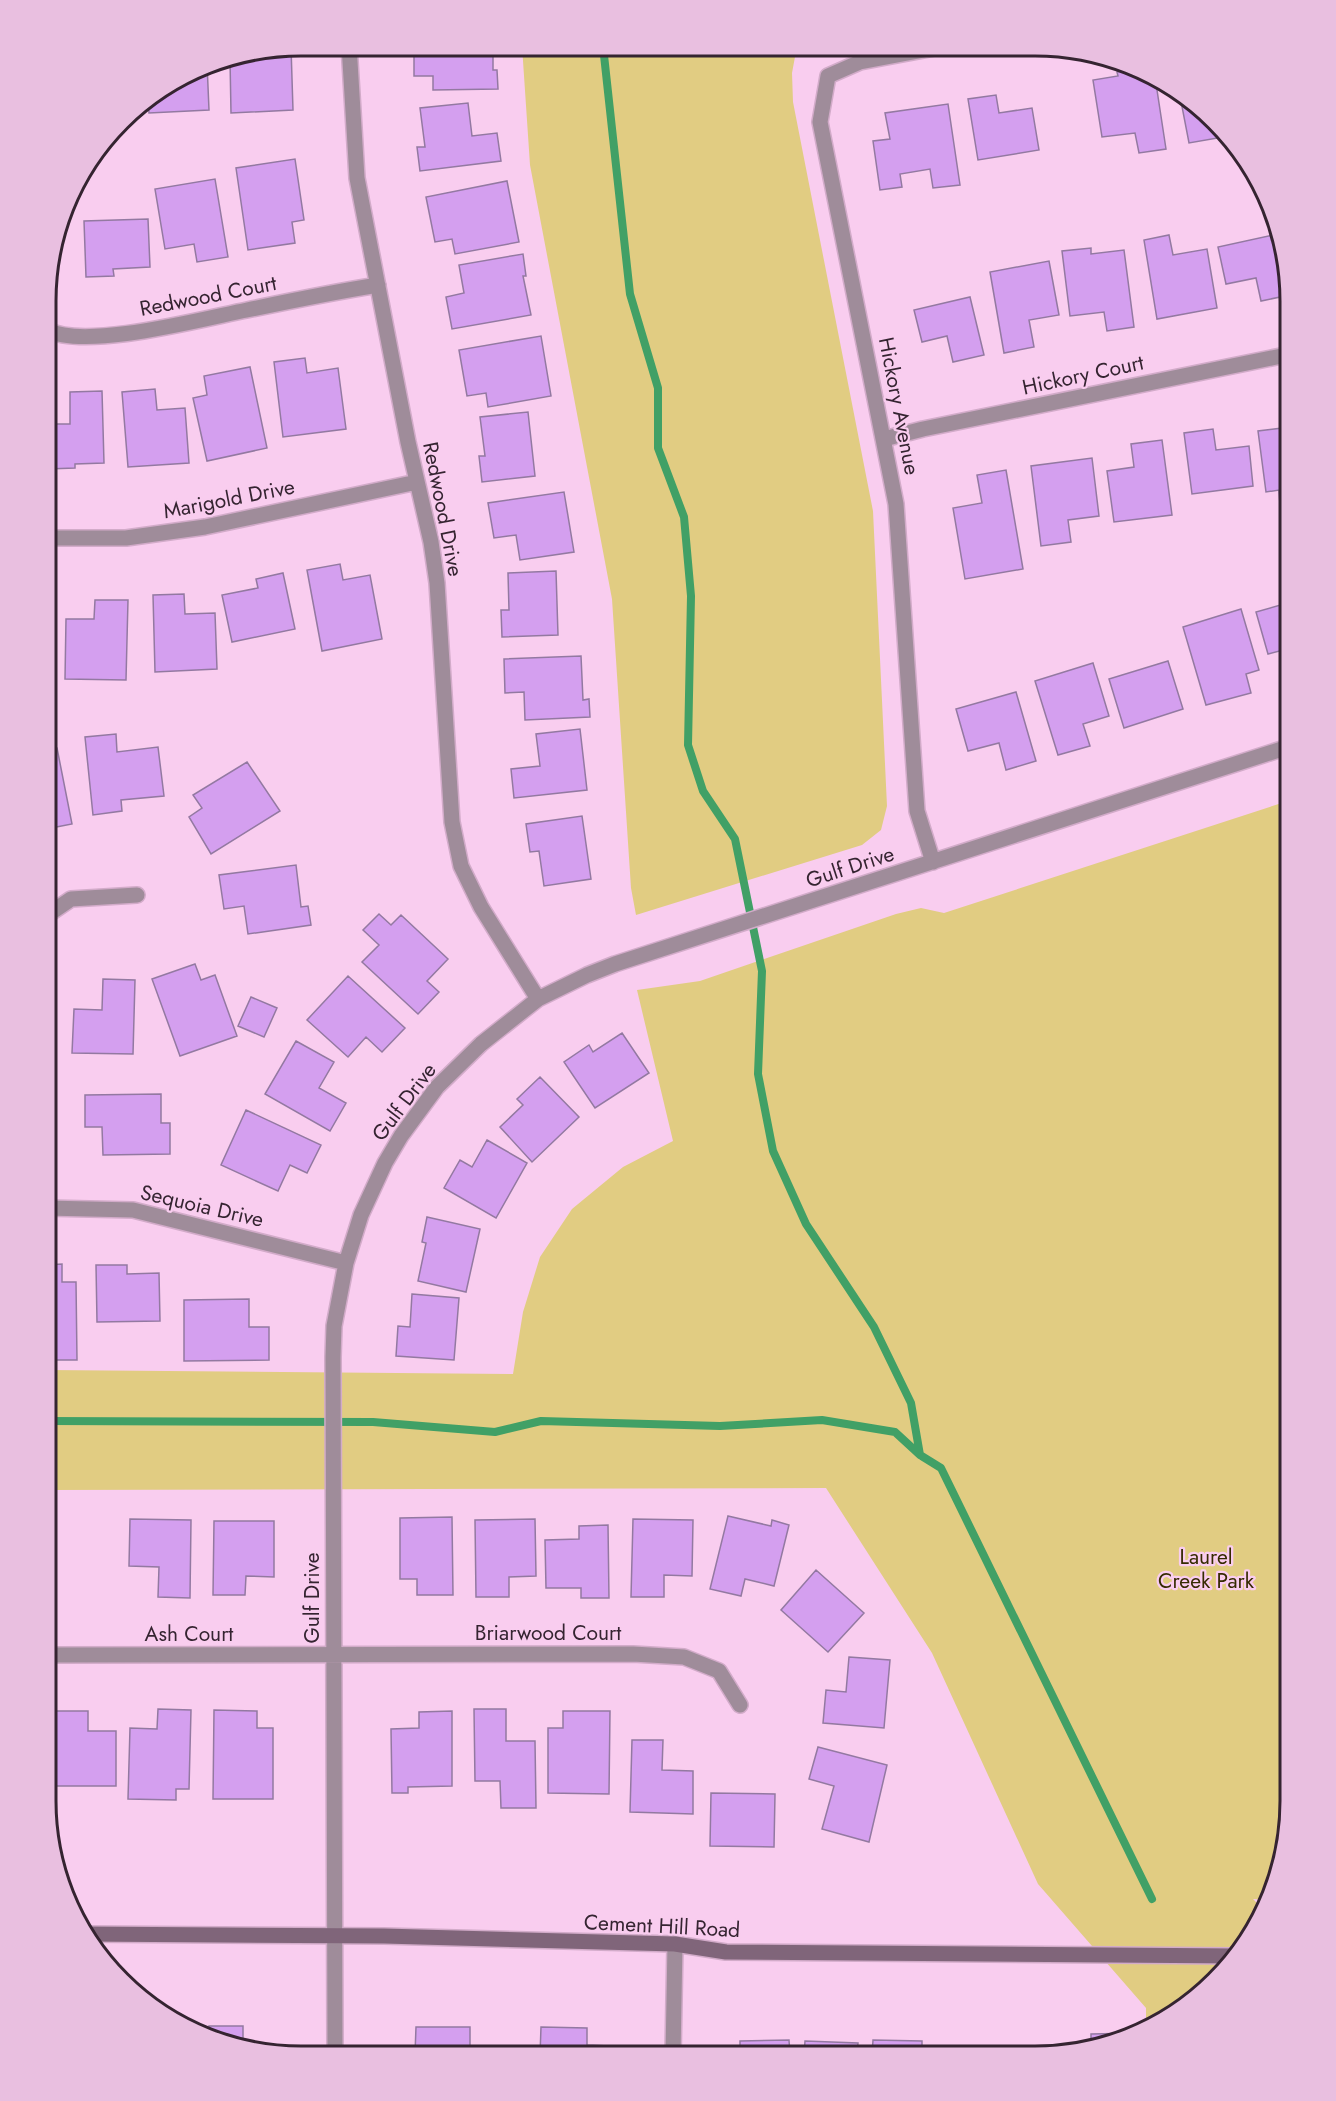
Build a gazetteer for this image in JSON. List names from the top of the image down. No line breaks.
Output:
{"streets":{"street":["Redwood Court","Hickory Court","Hickory Avenue","Marigold Drive","Redwood Drive","Gulf Drive","Sequoia Drive","Briarwood Court","Ash Court","Cement Hill Road"]},"crossings":[["Redwood Court","Redwood Drive"],["Hickory Court","Hickory Avenue"],["Hickory Avenue","Gulf Drive"],["Marigold Drive","Redwood Drive"],["Redwood Drive","Gulf Drive"],["Gulf Drive","Sequoia Drive"],["Gulf Drive","Briarwood Court"],["Gulf Drive","Ash Court"],["Gulf Drive","Cement Hill Road"],["Briarwood Court","Ash Court"]],"parks":["Laurel Creek Park"]}
